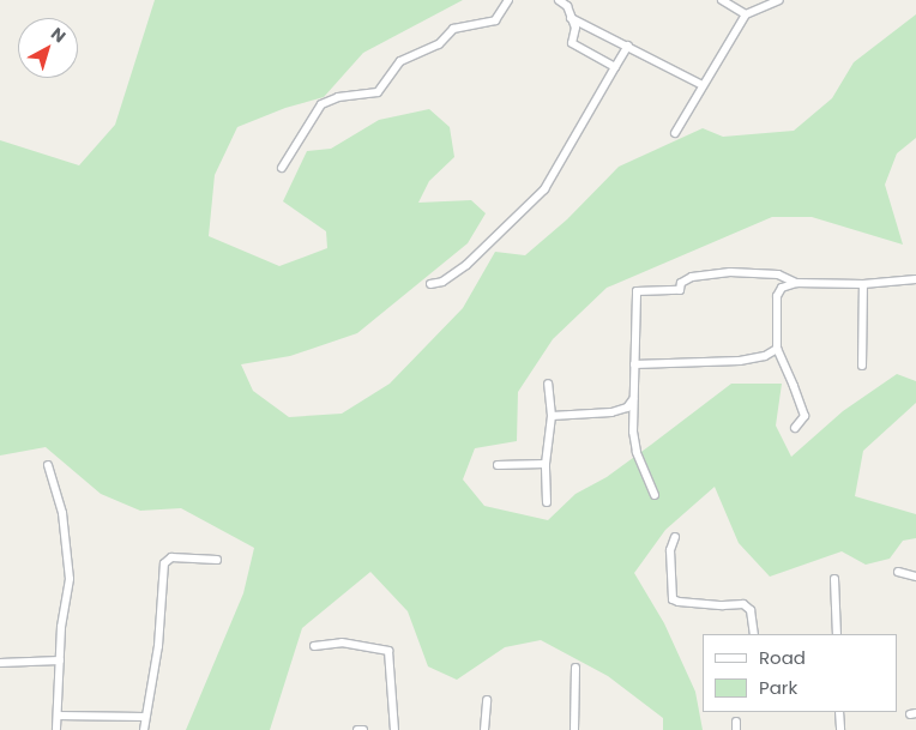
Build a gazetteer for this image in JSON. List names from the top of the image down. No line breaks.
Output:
{"legend":["Road","Park"],"north":"top right"}
